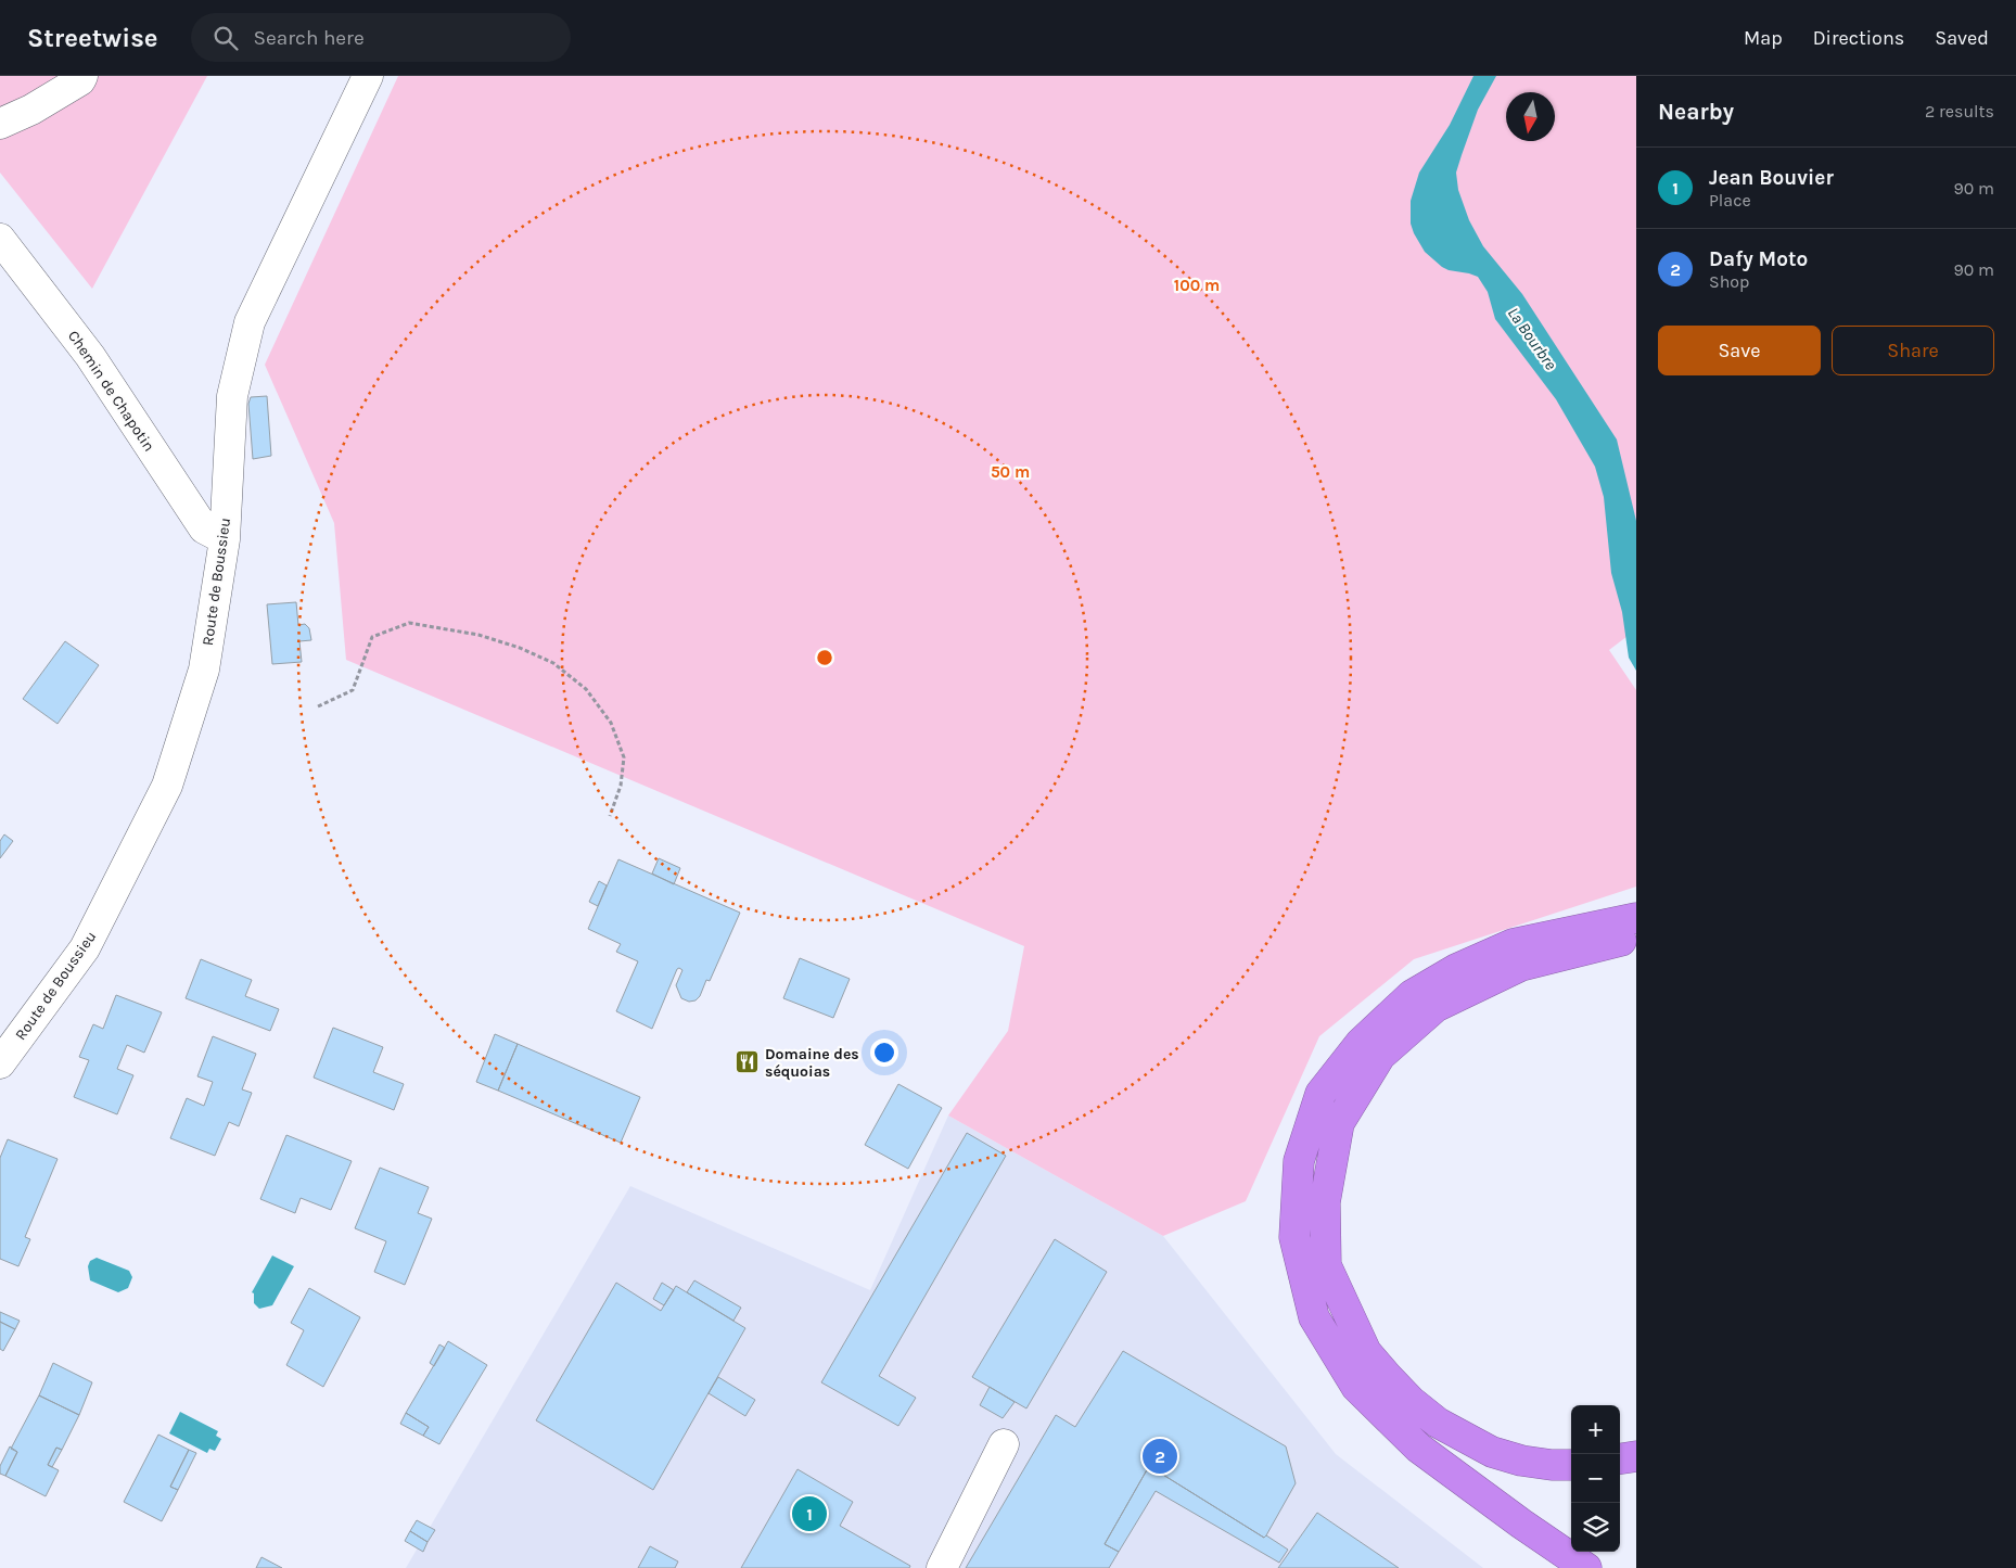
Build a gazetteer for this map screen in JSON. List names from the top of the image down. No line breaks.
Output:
{"streets":{"street":["Chemin de Chapotin","Route de Boussieu"]},"crossings":[["Chemin de Chapotin","Route de Boussieu"]],"water":["La Bourbre"],"places":{"restaurant":["Domaine des séquoias"]},"north":"bottom","page":{"header":"Streetwise","search":"Search here","nav":["Map","Directions","Saved"],"heading":["Nearby","2 results"],"list":[{"mark":"1","name":"Jean Bouvier","note":"Place","value":"90 m"},{"mark":"2","name":"Dafy Moto","note":"Shop","value":"90 m"}],"buttons":["Save","Share"],"map_buttons":["+","−"],"pins":["2","1"]},"rings":["100 m","50 m"]}
